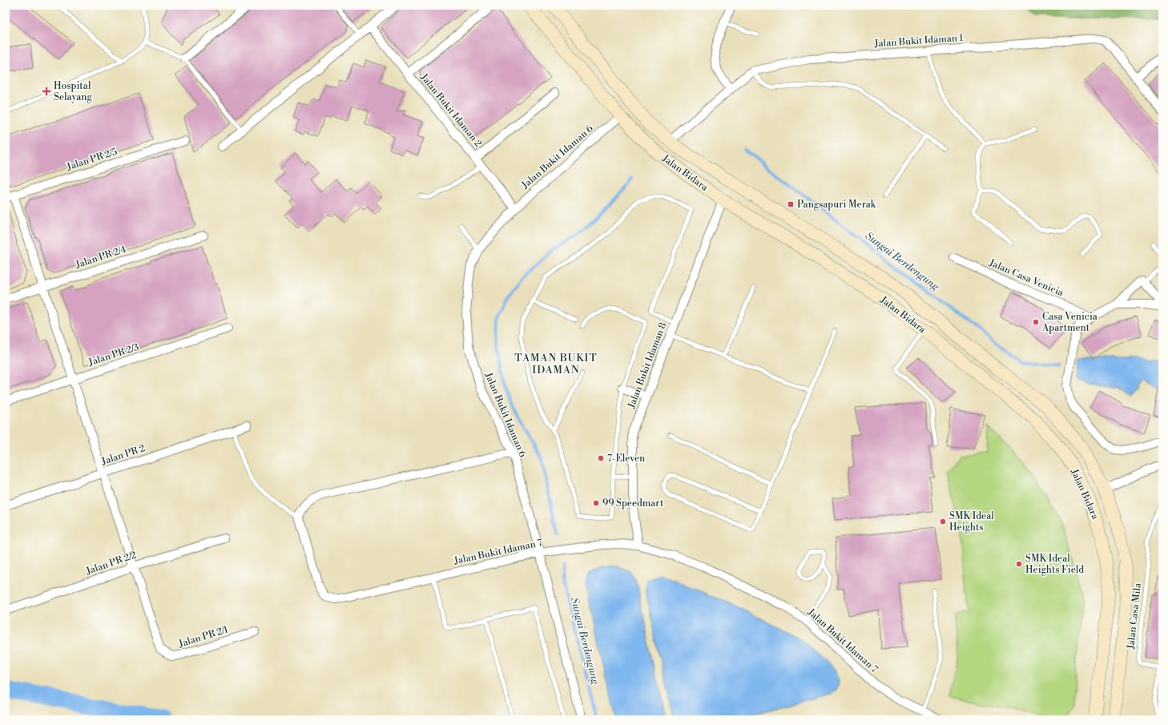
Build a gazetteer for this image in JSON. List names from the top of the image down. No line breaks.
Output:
{"streets":{"main road":["Jalan Bidara"],"street":["Jalan Bukit Idaman 1","Jalan Bukit Idaman 2","Jalan Bukit Idaman 6","Jalan PR 2/5","Jalan PR 2/4","Jalan Casa Venicia","Jalan PR 2/3","Jalan Bukit Idaman 8","Jalan PR 2","Jalan Bukit Idaman 7","Jalan PR 2/2","Jalan PR 2/1"],"lane":["Jalan Casa Mila"]},"crossings":[["Jalan Bukit Idaman 1","Jalan Bidara"],["Jalan Bukit Idaman 2","Jalan Bukit Idaman 6"],["Jalan Bukit Idaman 6","Jalan Bidara"],["Jalan Bukit Idaman 6","Jalan Bukit Idaman 7"],["Jalan Bidara","Jalan Bukit Idaman 8"],["Jalan Bukit Idaman 8","Jalan Bukit Idaman 7"],["Jalan PR 2/2","Jalan PR 2/1"]],"districts":["TAMAN BUKIT IDAMAN"],"water":["Sungai Berdengung"],"places":{"health":["Hospital Selayang"],"transit":["Pangsapuri Merak"],"other":["Casa Venicia Apartment","7-Eleven","99 Speedmart","SMK Ideal Heights","SMK Ideal Heights Field"]}}
